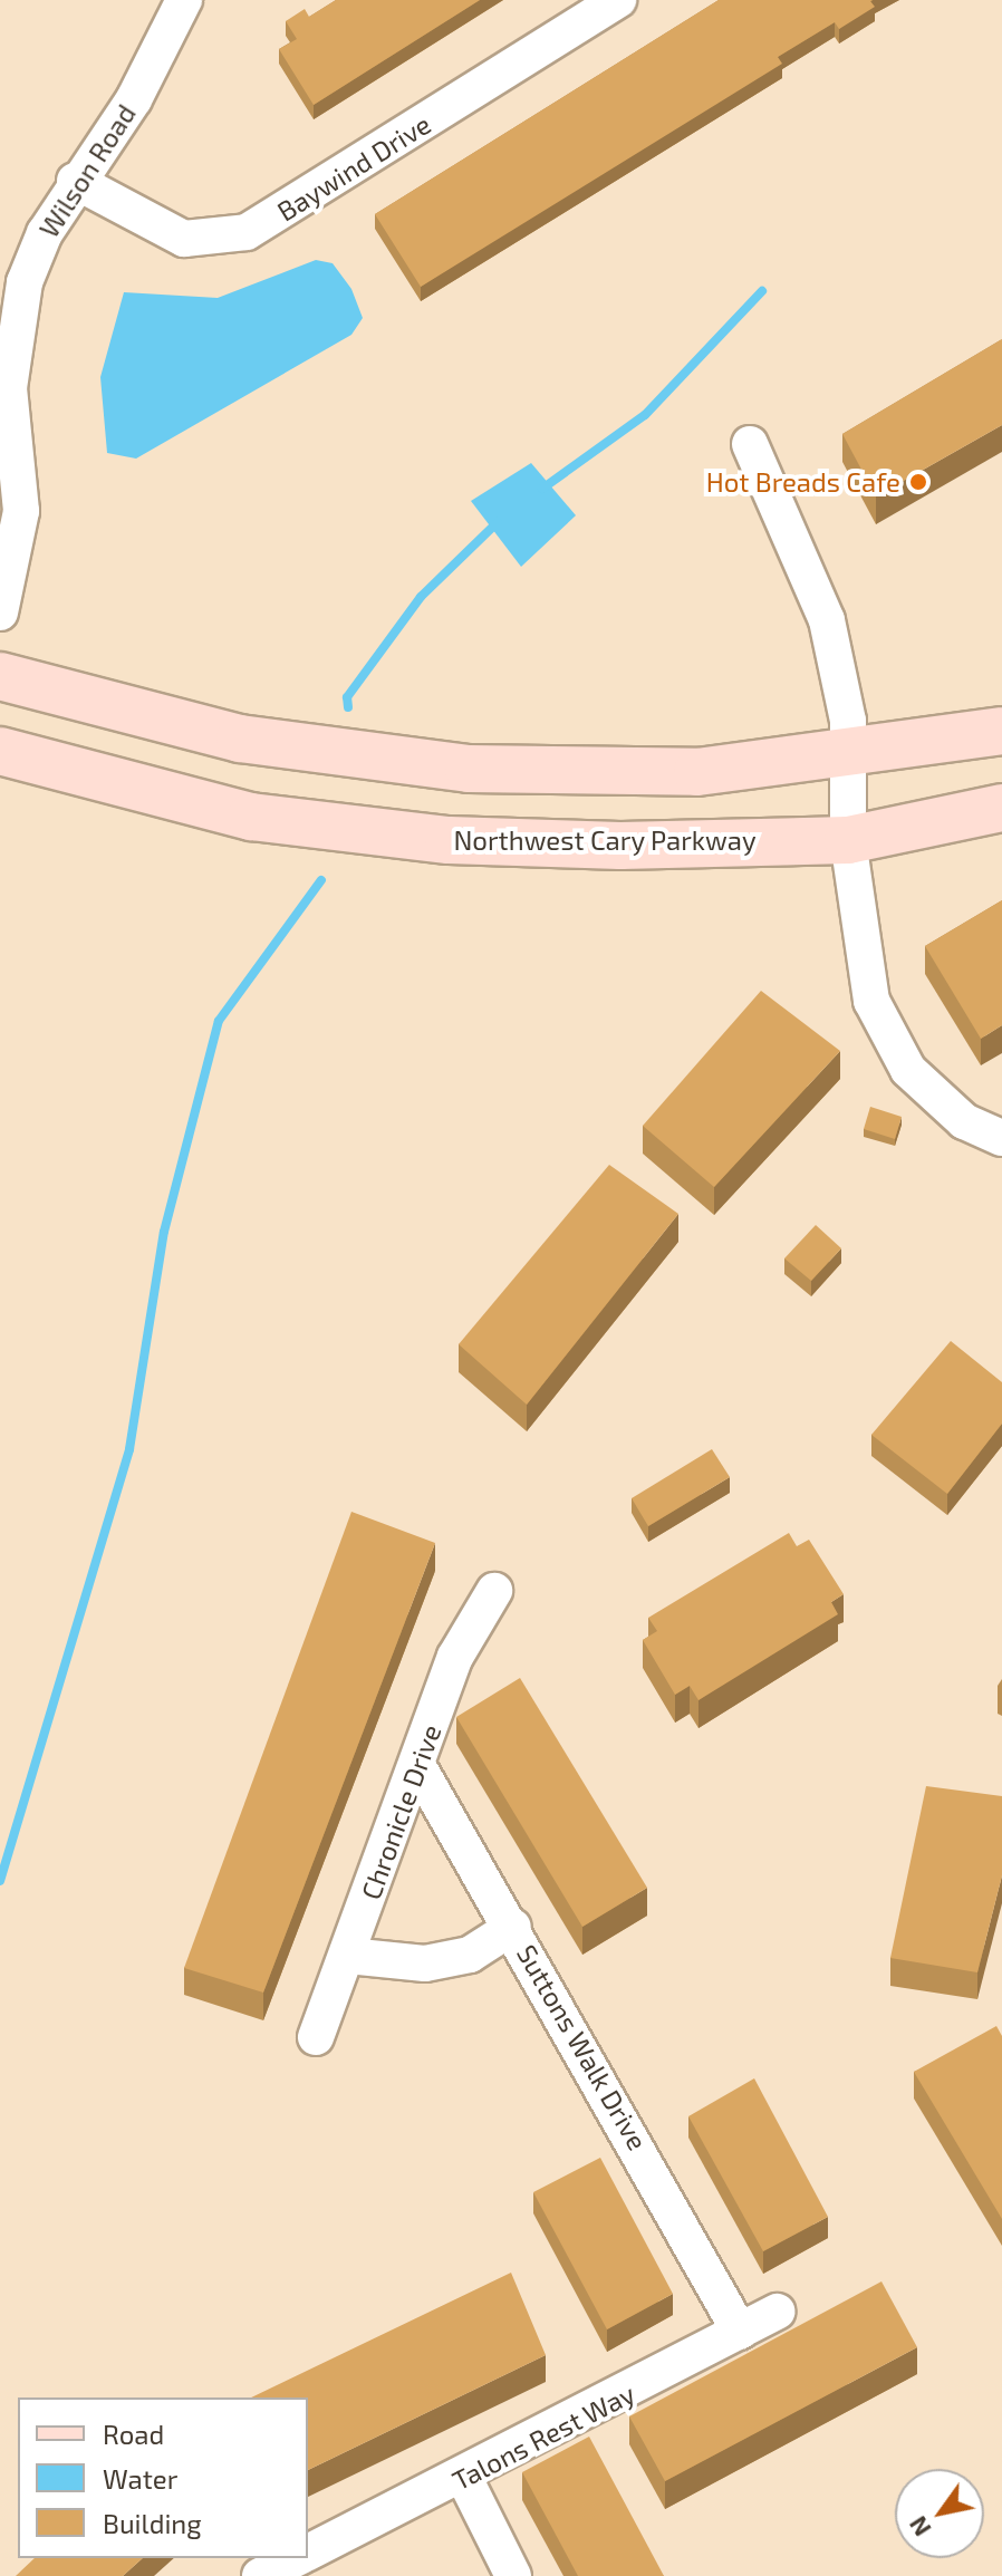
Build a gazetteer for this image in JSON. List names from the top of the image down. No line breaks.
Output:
{"streets":{"main road":["Northwest Cary Parkway"],"street":["Baywind Drive","Wilson Road","Chronicle Drive","Suttons Walk Drive","Talons Rest Way"]},"crossings":[["Baywind Drive","Wilson Road"],["Chronicle Drive","Suttons Walk Drive"],["Suttons Walk Drive","Talons Rest Way"]],"places":["Hot Breads Cafe"],"legend":["Road","Water","Building"],"north":"bottom left"}
